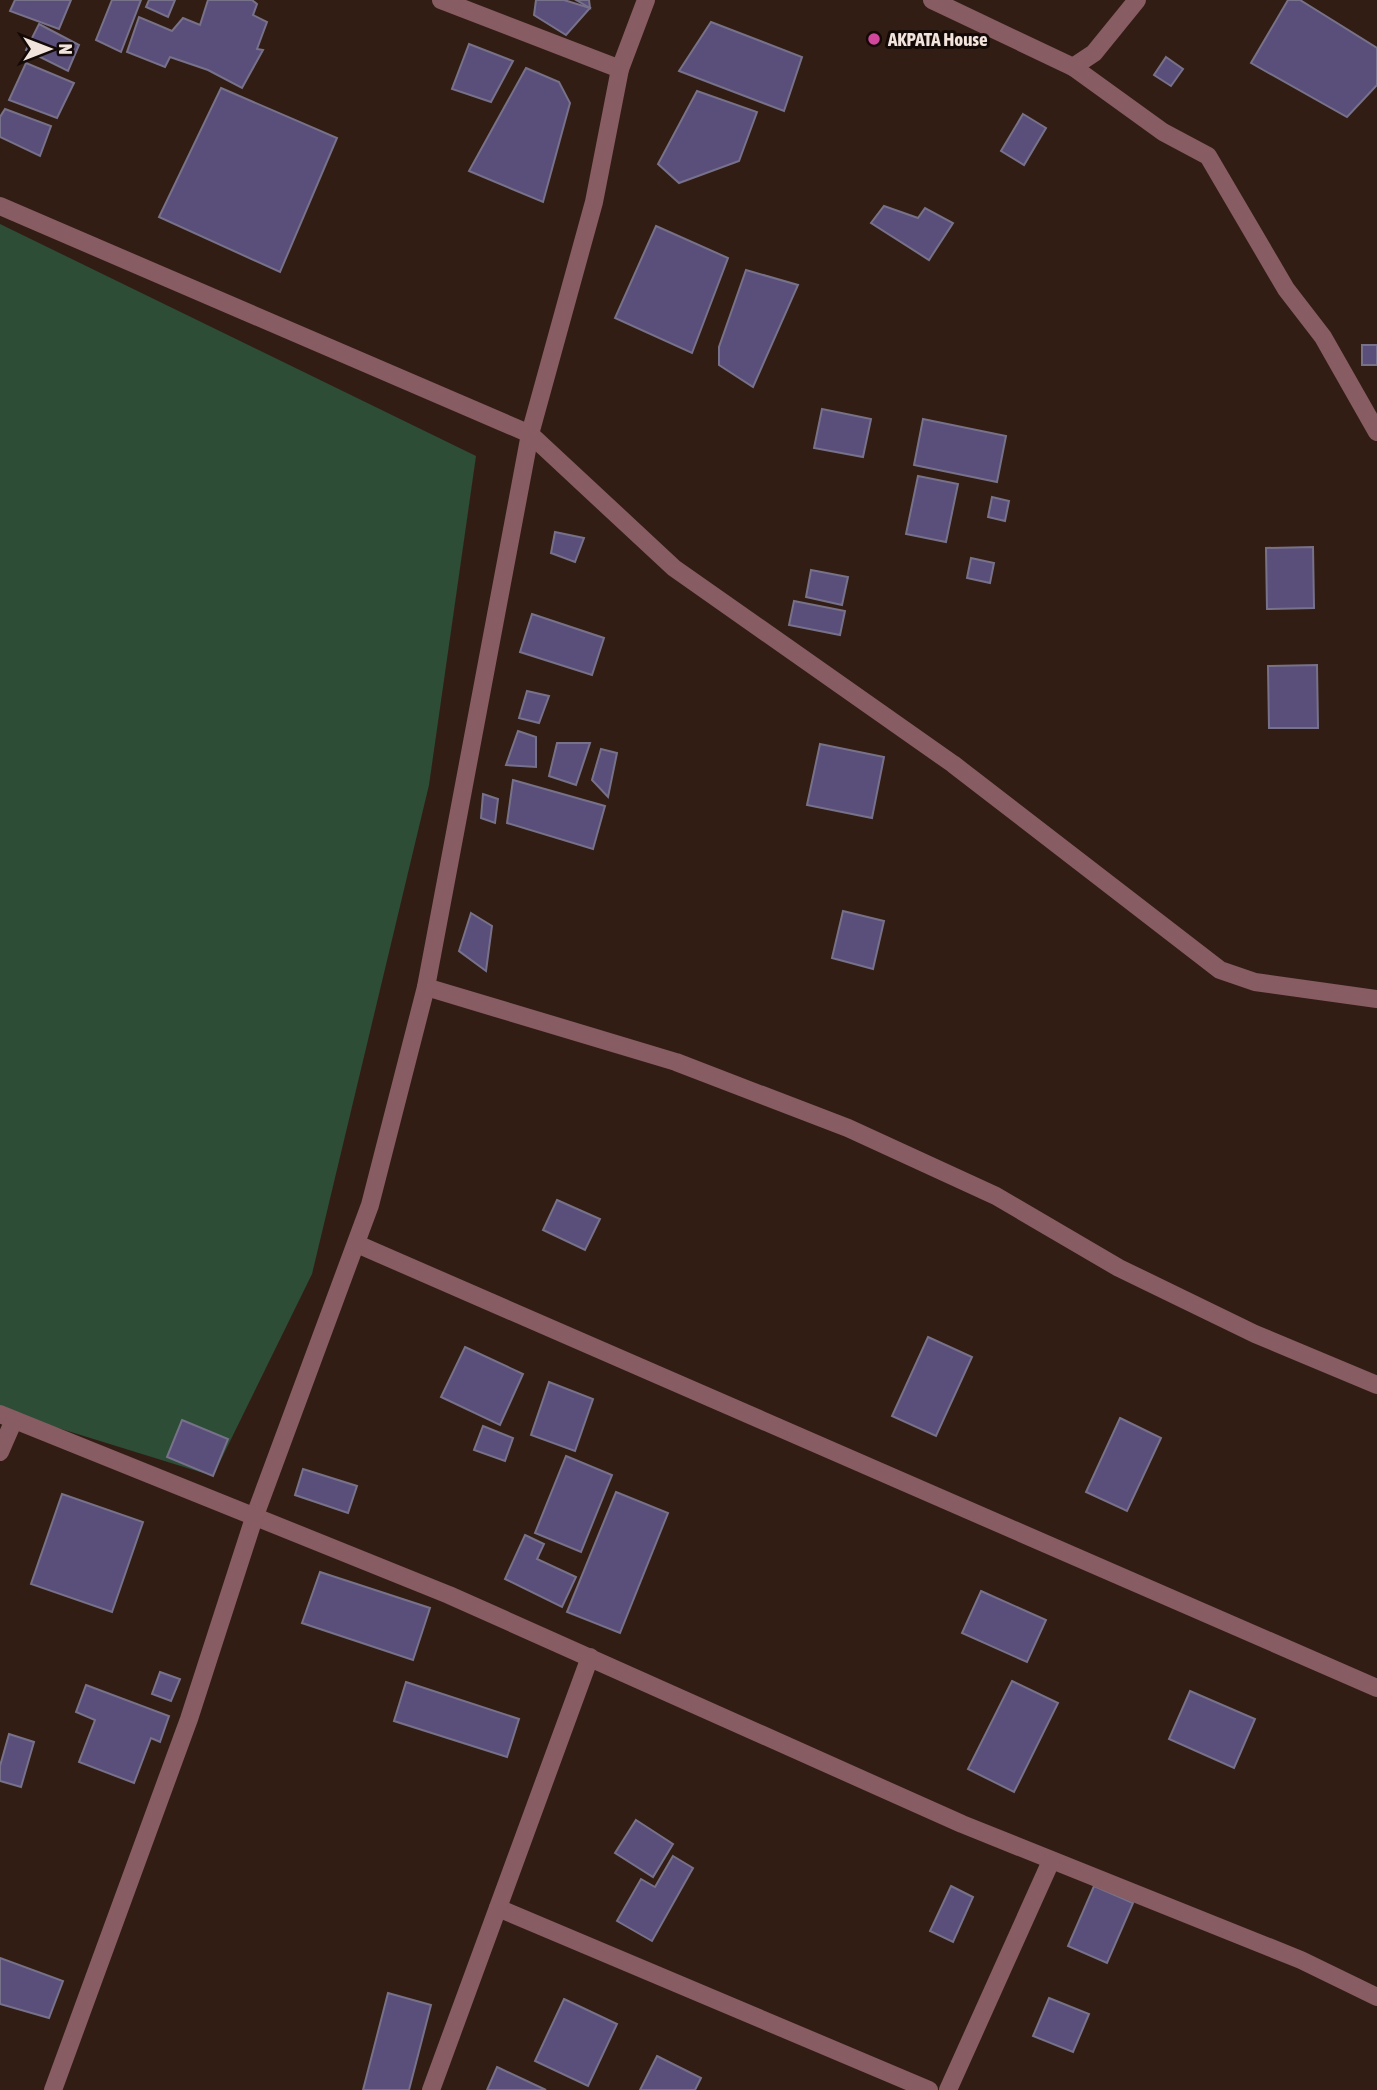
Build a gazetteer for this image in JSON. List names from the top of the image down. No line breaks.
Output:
{"places":["AKPATA House"],"north":"right"}
